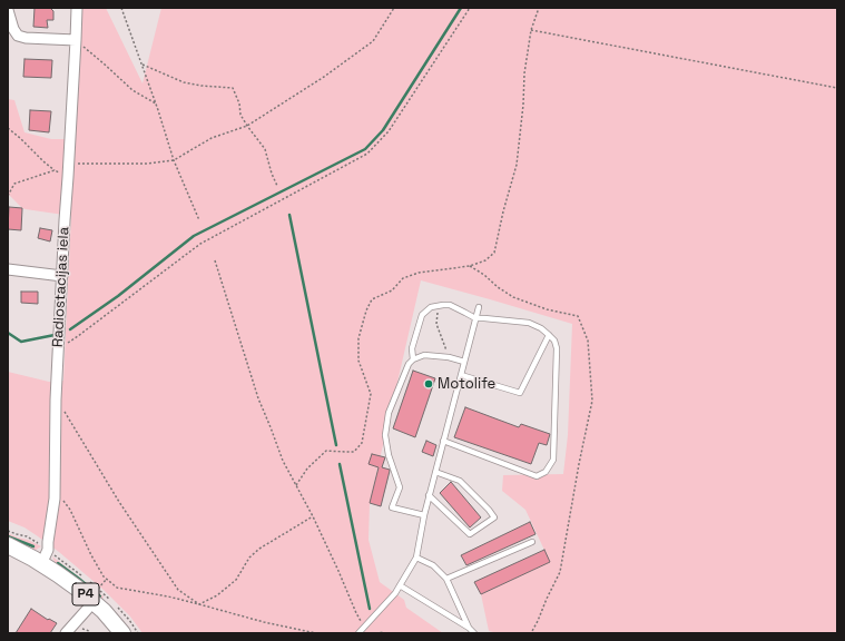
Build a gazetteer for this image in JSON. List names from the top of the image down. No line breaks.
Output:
{"streets":{"main road":["P4"],"street":["Radiostacijas iela"]},"crossings":[["Radiostacijas iela","P4"]],"places":["Motolife"]}
